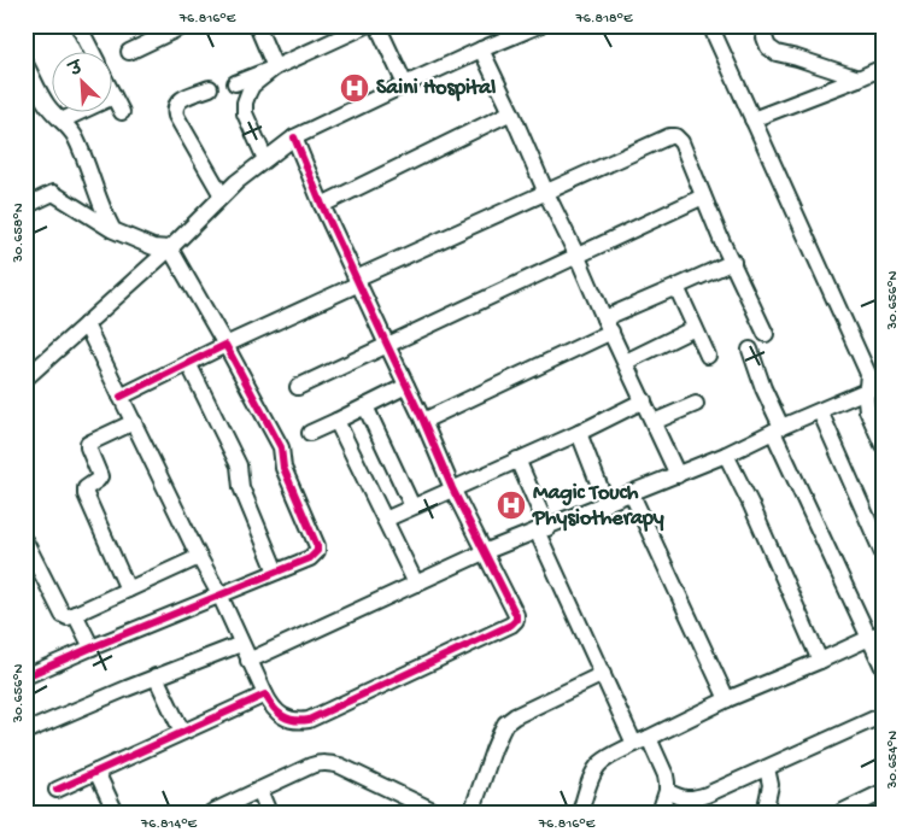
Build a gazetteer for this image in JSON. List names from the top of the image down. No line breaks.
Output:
{"places":{"hospital":["Saini Hospital","Magic Touch Physiotherapy"]},"north":"top left","coordinates":["76.816°E","76.818°E","30.658°N","30.656°N","30.654°N","76.814°E"]}
